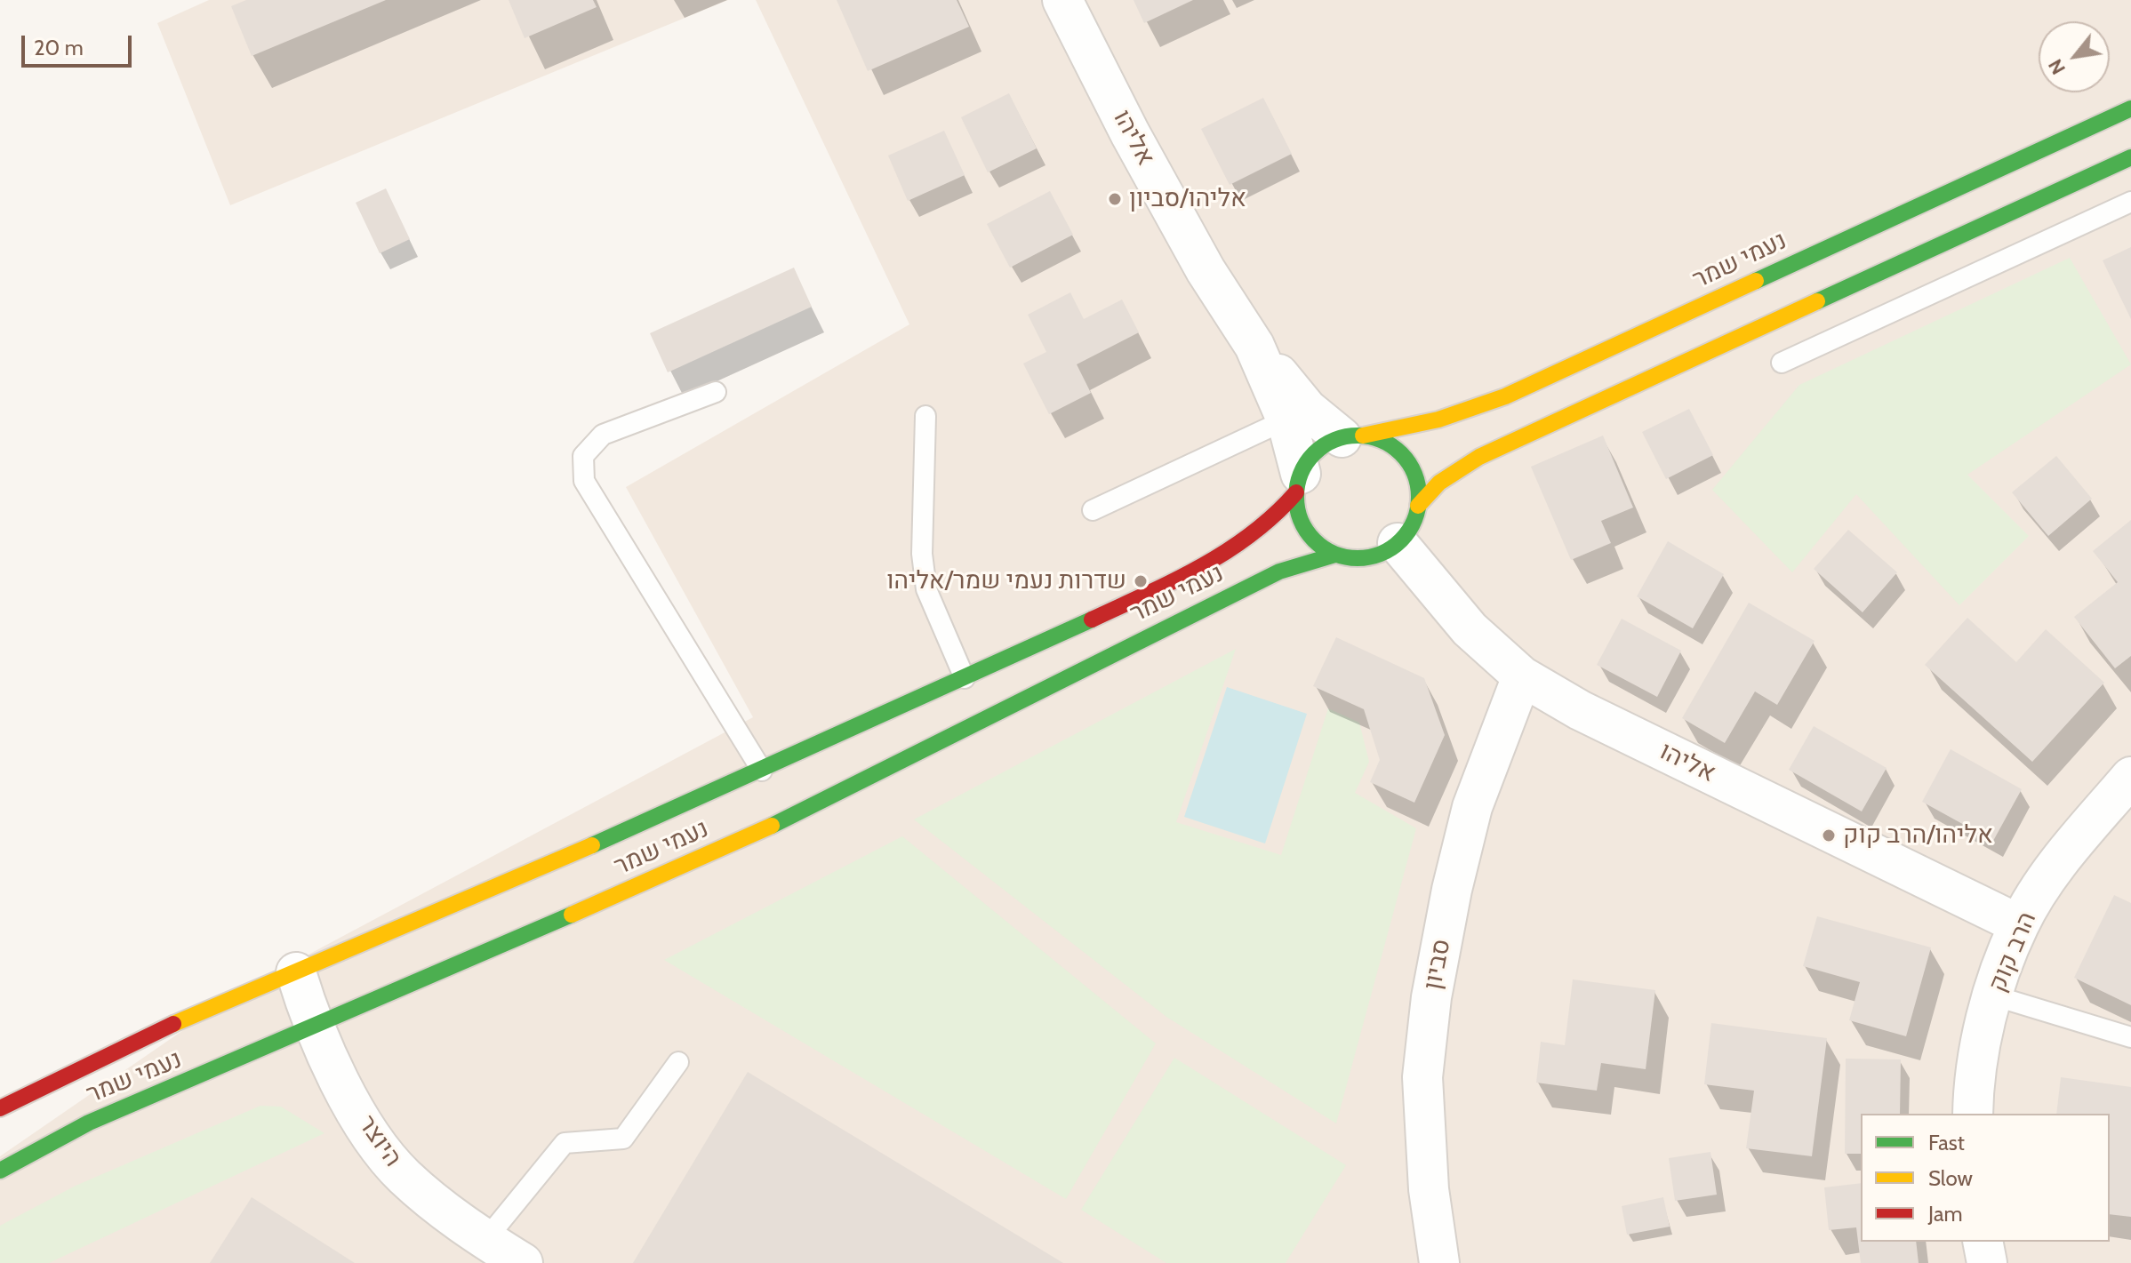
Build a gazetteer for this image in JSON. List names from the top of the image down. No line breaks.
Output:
{"streets":{"street":["אליהו","נעמי שמר","הרב קוק","סביון","היוצר"]},"crossings":[["אליהו","נעמי שמר"],["אליהו","הרב קוק"],["אליהו","סביון"],["נעמי שמר","היוצר"]],"places":["אליהו/סביון","שדרות נעמי שמר/אליהו","אליהו/הרב קוק"],"legend":["Fast","Slow","Jam"],"scale_bar":"20 m","north":"bottom left"}
